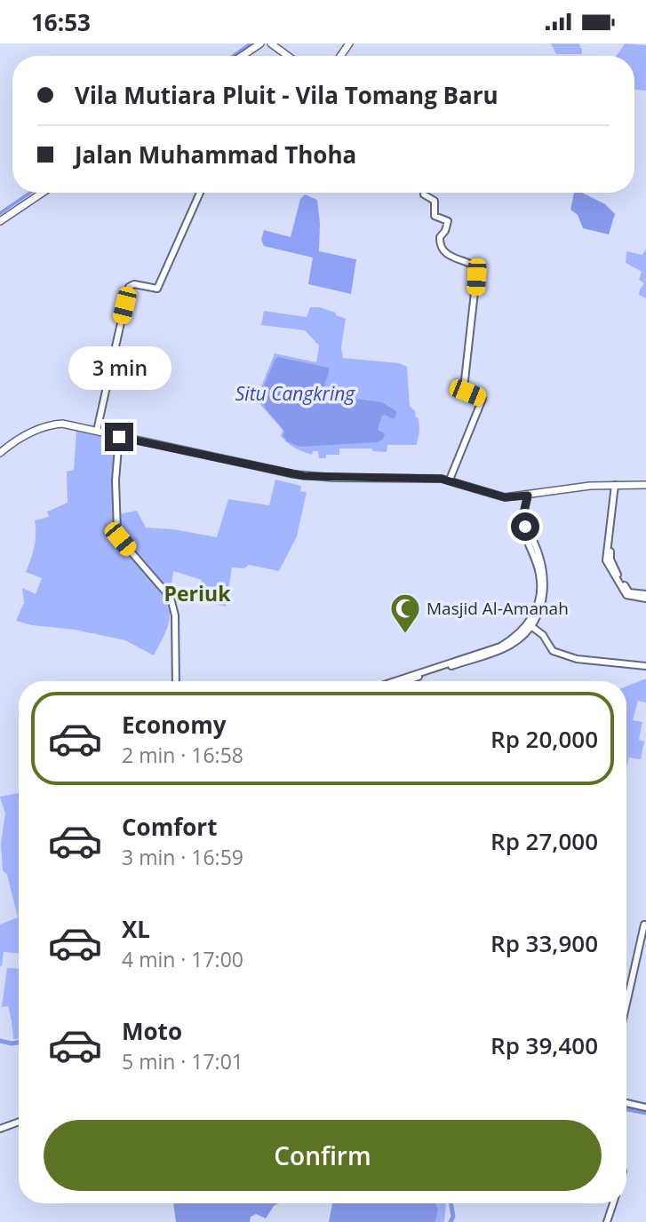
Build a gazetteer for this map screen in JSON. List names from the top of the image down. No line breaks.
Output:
{"districts":["Periuk"],"water":["Situ Cangkring"],"places":{"mosque":["Masjid Al-Amanah"]},"page":{"status":"16:53","banner":["Vila Mutiara Pluit - Vila Tomang Baru","Jalan Muhammad Thoha"],"bubble":"3 min","list":[{"name":"Economy","note":"2 min · 16:58","value":"Rp 20,000"},{"name":"Comfort","note":"3 min · 16:59","value":"Rp 27,000"},{"name":"XL","note":"4 min · 17:00","value":"Rp 33,900"},{"name":"Moto","note":"5 min · 17:01","value":"Rp 39,400"}],"buttons":"Confirm"}}
